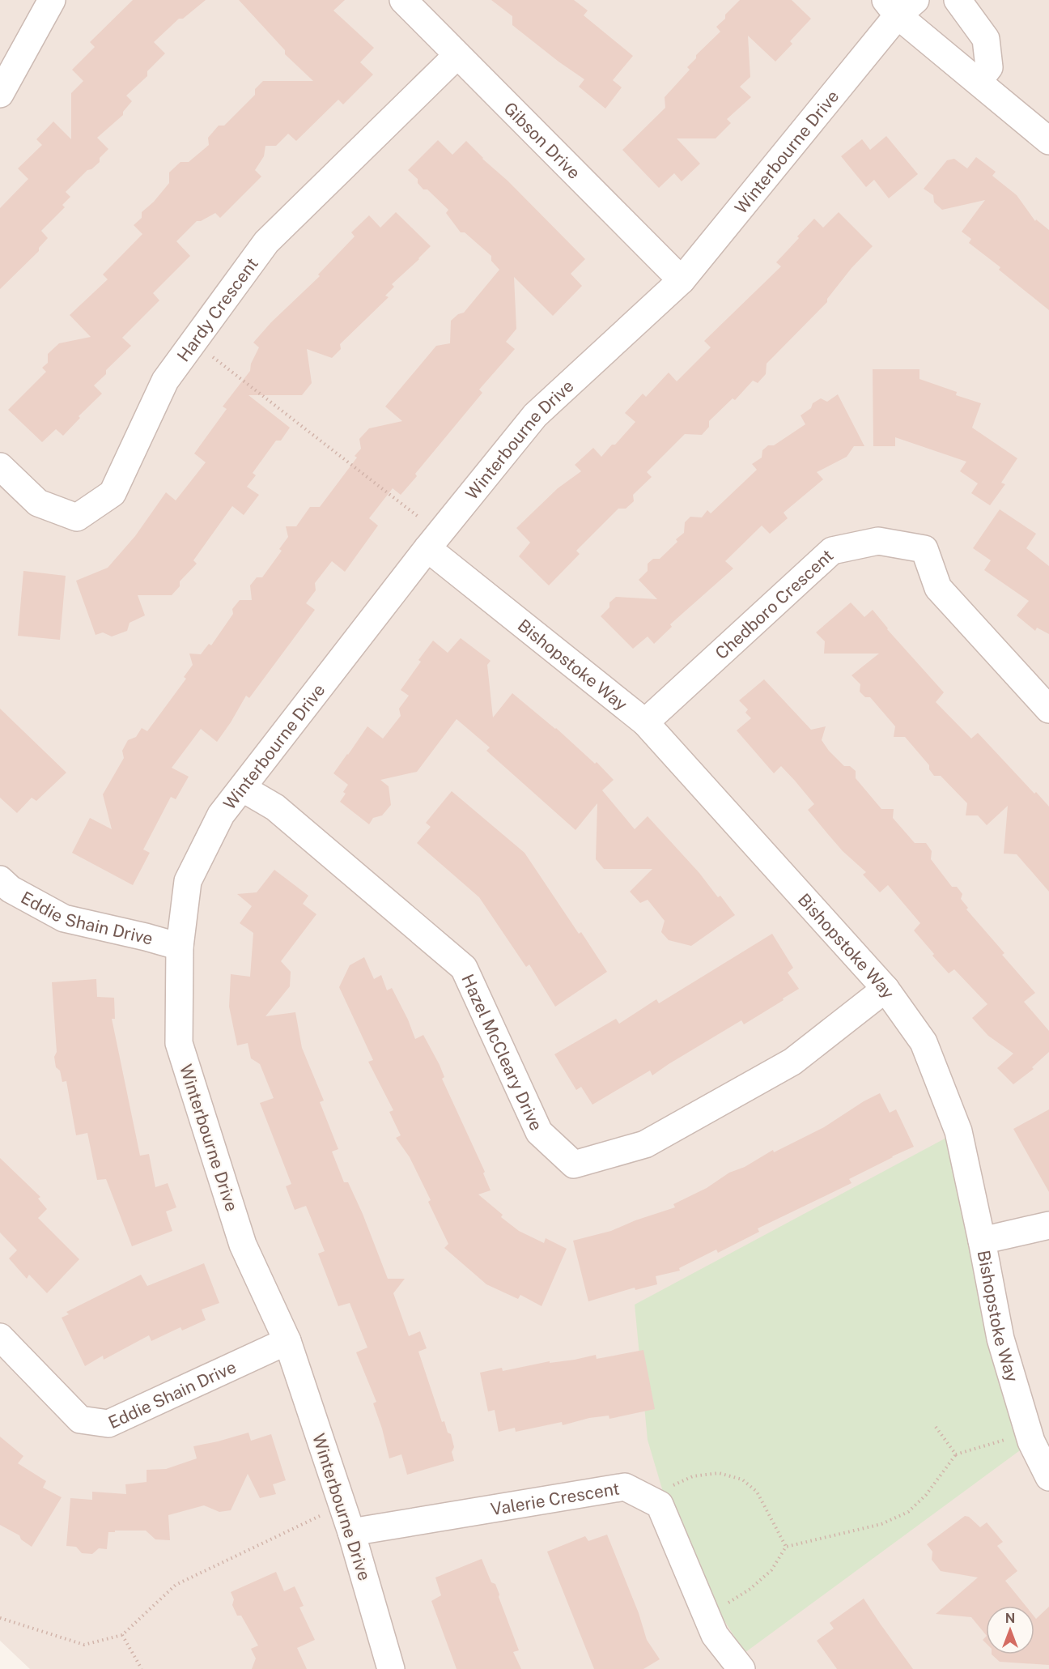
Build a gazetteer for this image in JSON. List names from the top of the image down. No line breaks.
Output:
{"streets":{"street":["Gibson Drive","Winterbourne Drive","Hardy Crescent","Chedboro Crescent","Bishopstoke Way","Eddie Shain Drive","Hazel McCleary Drive","Valerie Crescent"]},"crossings":[["Gibson Drive","Winterbourne Drive"],["Gibson Drive","Hardy Crescent"],["Winterbourne Drive","Bishopstoke Way"],["Winterbourne Drive","Eddie Shain Drive"],["Winterbourne Drive","Hazel McCleary Drive"],["Winterbourne Drive","Valerie Crescent"],["Chedboro Crescent","Bishopstoke Way"],["Bishopstoke Way","Hazel McCleary Drive"]],"north":"top"}
